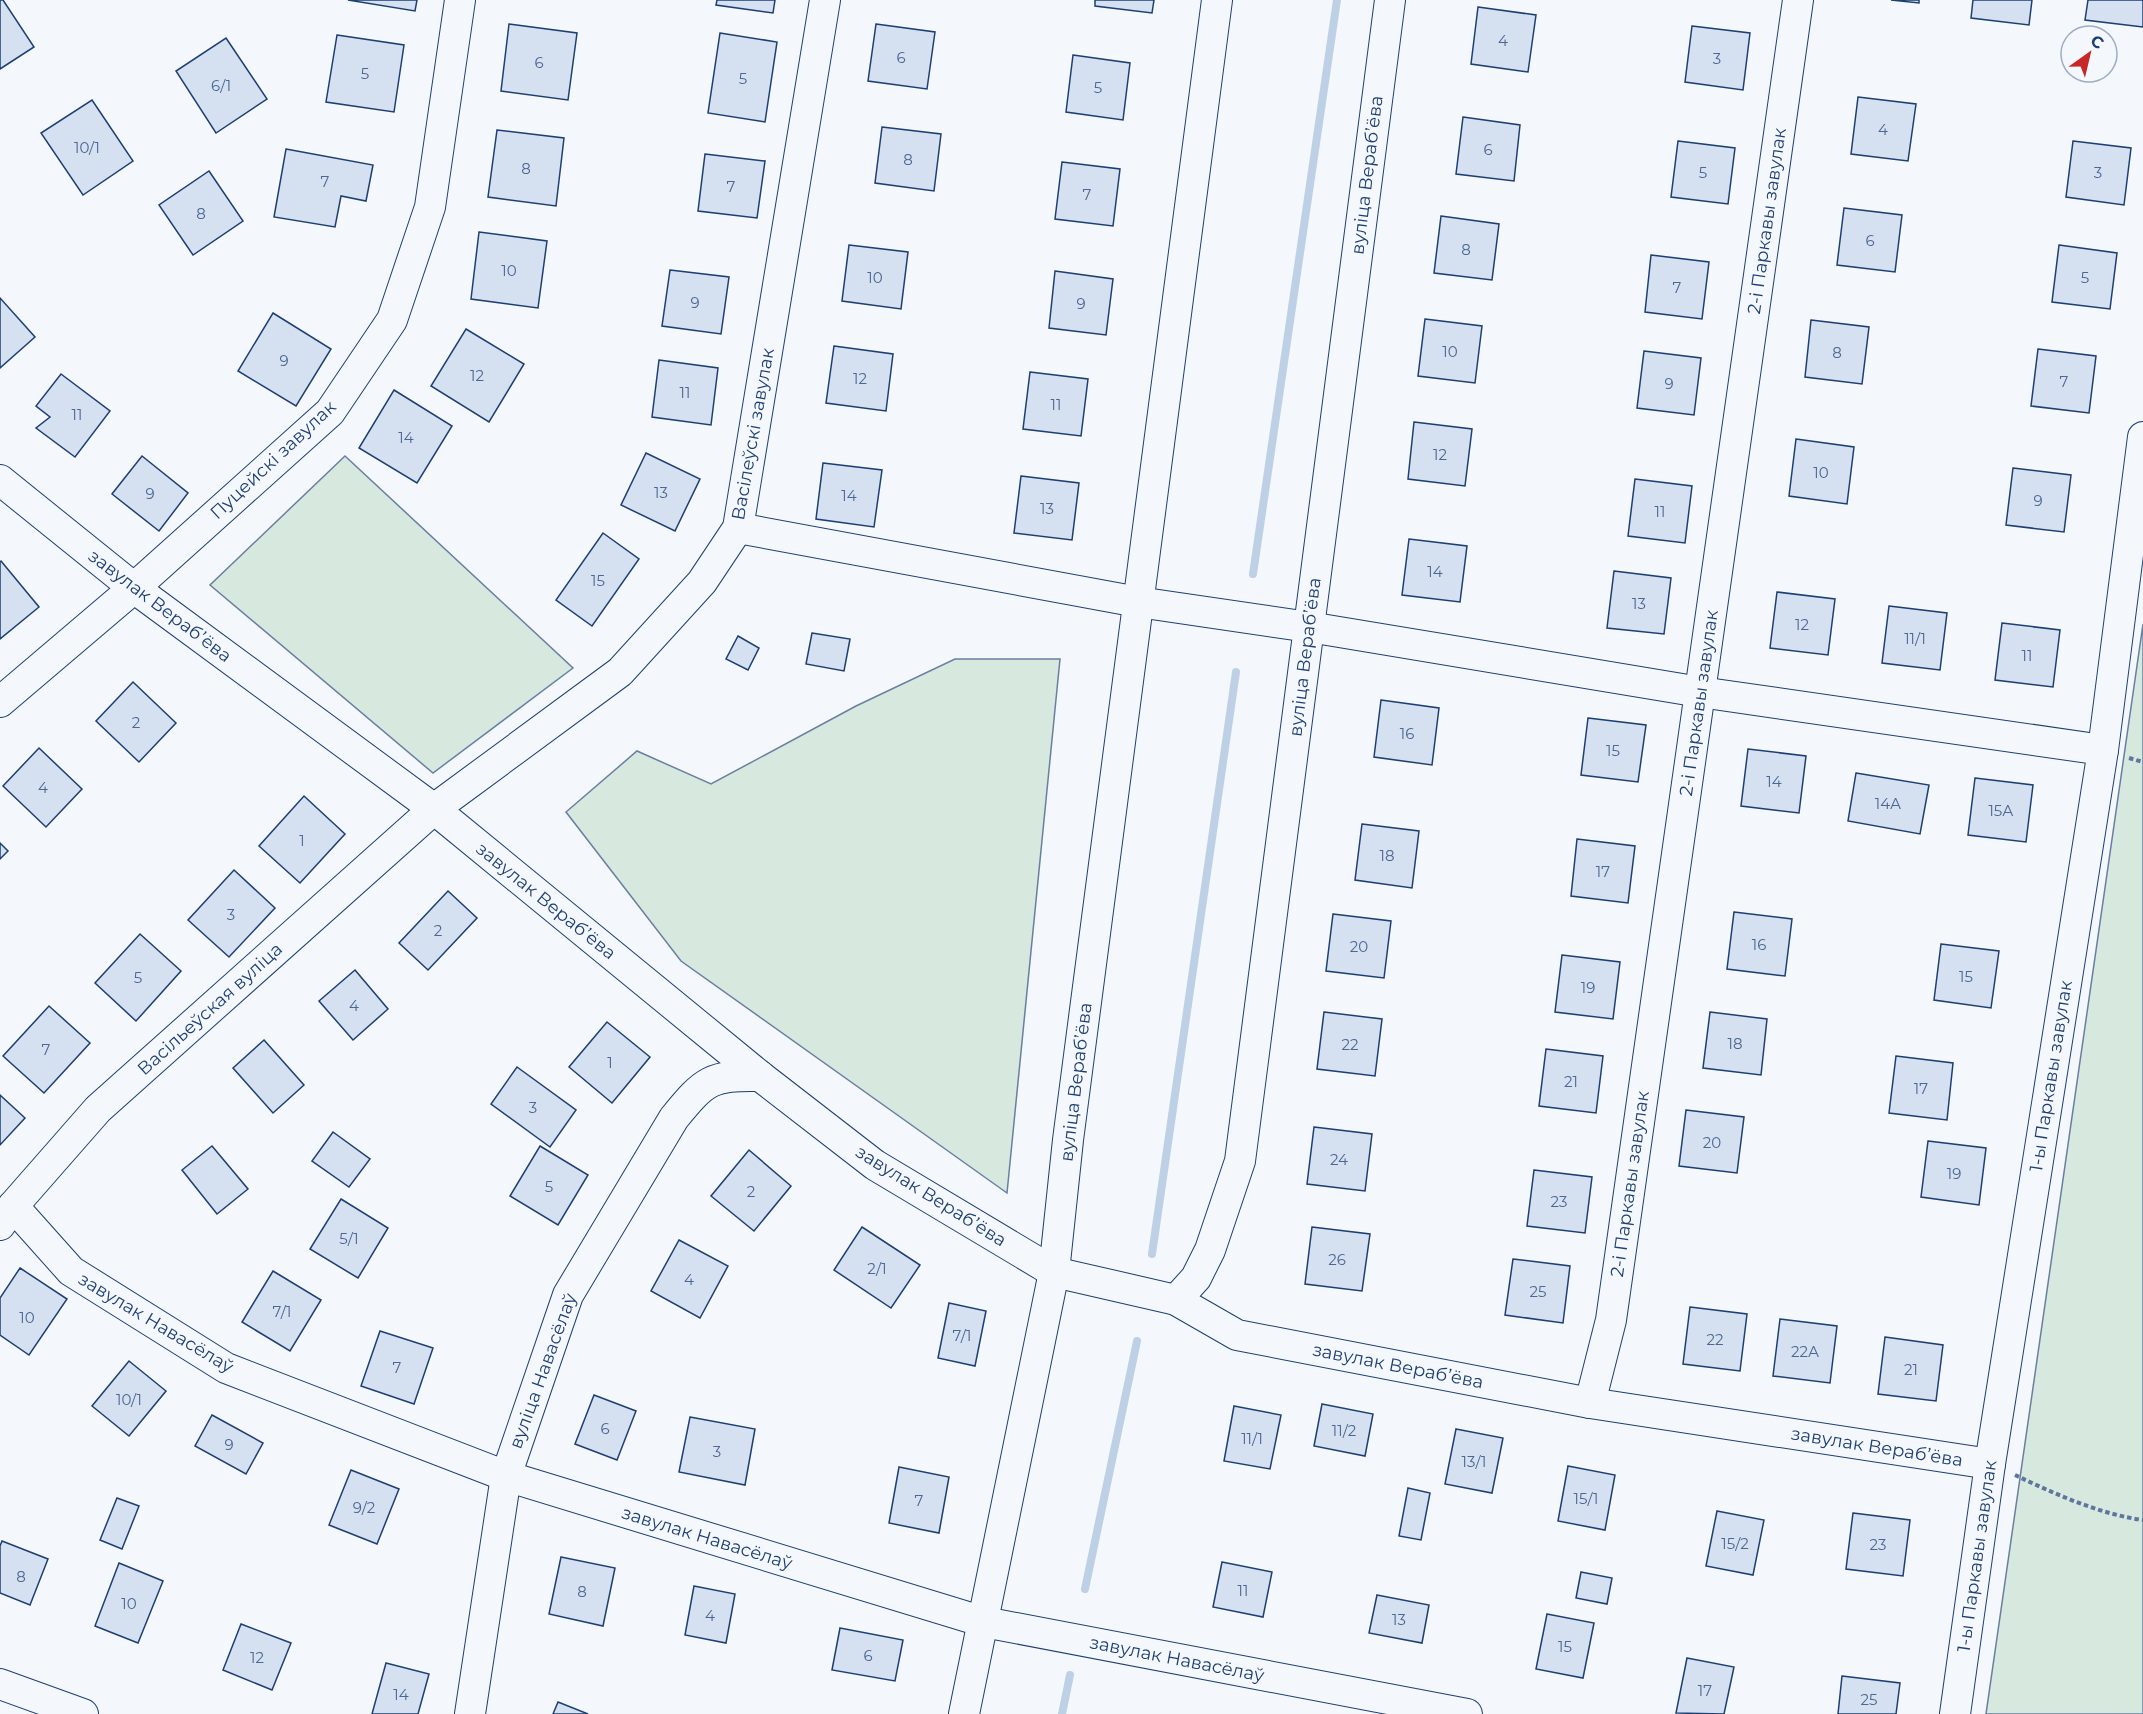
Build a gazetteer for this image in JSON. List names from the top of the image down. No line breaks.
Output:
{"streets":{"street":["вуліца Верабʼёва","2-і Паркавы завулак","Васілеўскі завулак","Пуцейскі завулак","завулак Верабʼёва","Васільеўская вуліца","1-ы Паркавы завулак","завулак Навасёлаў","вуліца Навасёлаў"]},"crossings":[["вуліца Верабʼёва","завулак Верабʼёва"],["вуліца Верабʼёва","завулак Навасёлаў"],["2-і Паркавы завулак","завулак Верабʼёва"],["Васілеўскі завулак","завулак Верабʼёва"],["Васілеўскі завулак","Васільеўская вуліца"],["Пуцейскі завулак","завулак Верабʼёва"],["завулак Верабʼёва","Васільеўская вуліца"],["завулак Верабʼёва","1-ы Паркавы завулак"],["завулак Верабʼёва","вуліца Навасёлаў"],["Васільеўская вуліца","завулак Навасёлаў"],["завулак Навасёлаў","вуліца Навасёлаў"]],"house_numbers":["4","6","3","6","5","5","6/1","5","4","10/1","6","8","8","5","3","7","7","7","8","6","8","10","10","5","7","9","9","10","8","9","12","12","7","9","11","11","11","14","12","10","13","9","14","9","13","11","14","15","13","12","11/1","11","2","16","15","14","4","14А","15А","1","18","17","3","2","16","20","15","5","19","4","18","22","7","1","21","17","3","20","24","19","5","2","23","5/1","26","2/1","4","25","7/1","10","7/1","22","22А","7","21","10/1","6","11/2","11/1","9","3","13/1","15/1","7","9/2","15/2","23","8","11","8","10","4","13","15","6","12","17","14","25"],"north":"top right"}
